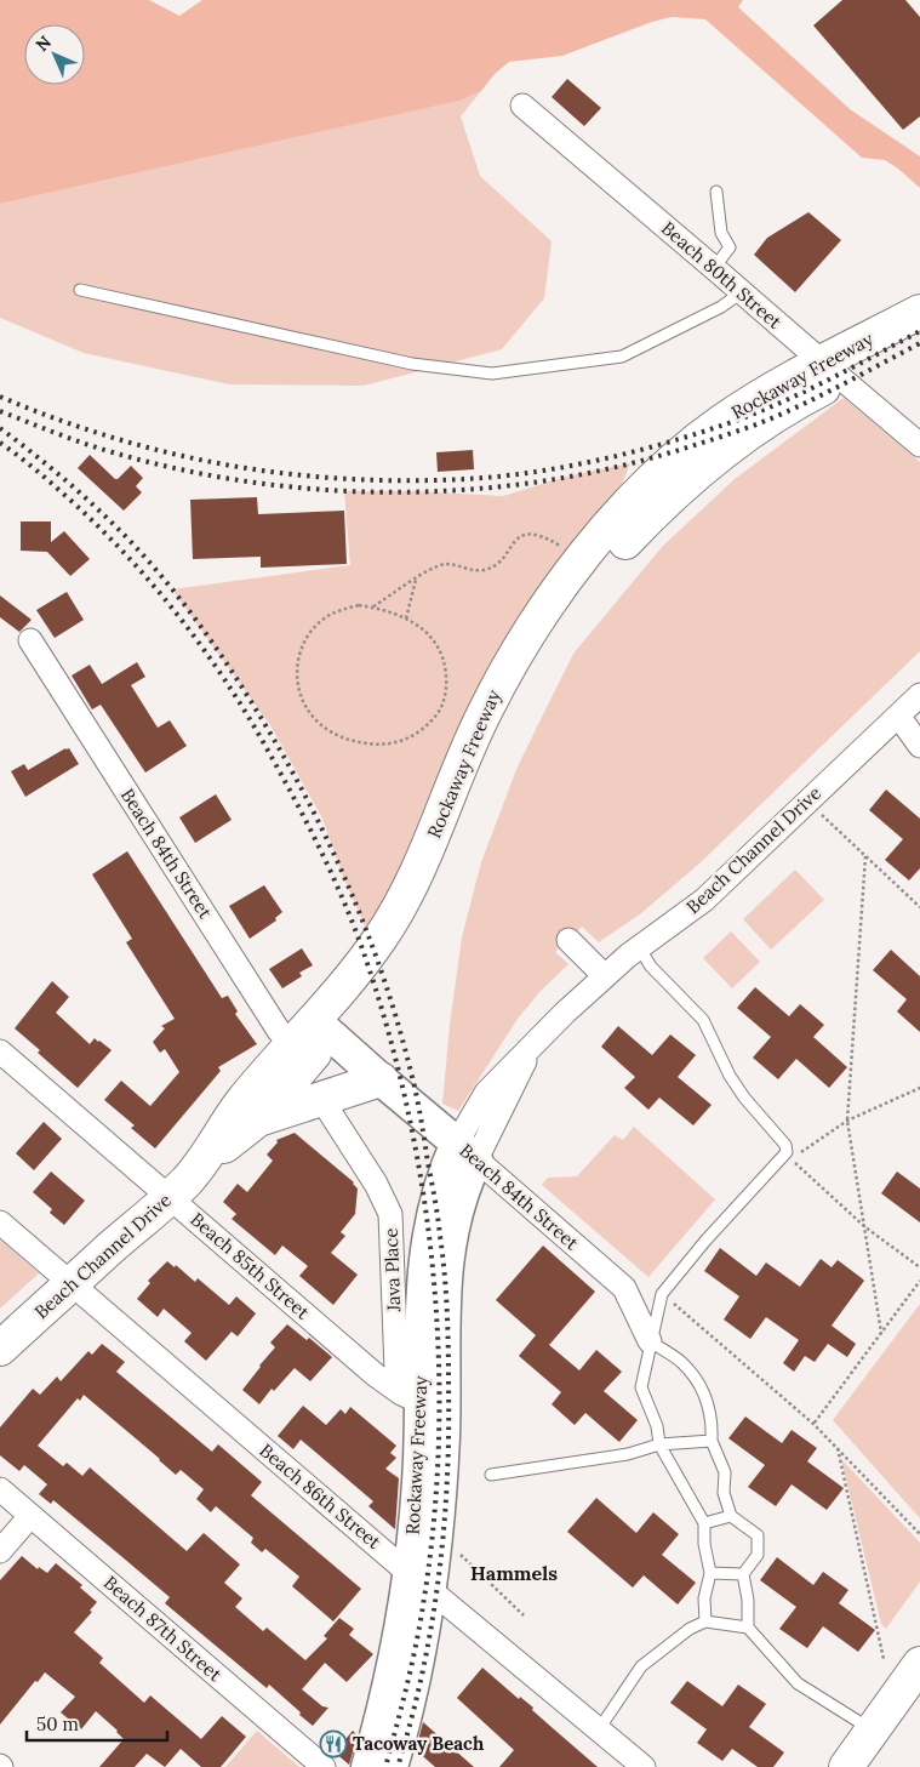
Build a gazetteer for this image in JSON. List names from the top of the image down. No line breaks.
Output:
{"streets":{"main road":["Rockaway Freeway","Beach Channel Drive"],"street":["Beach 80th Street","Beach 84th Street","Beach 85th Street","Java Place","Beach 86th Street","Beach 87th Street"]},"crossings":[["Beach 80th Street","Rockaway Freeway"],["Rockaway Freeway","Beach Channel Drive"],["Rockaway Freeway","Beach 84th Street"],["Rockaway Freeway","Beach 85th Street"],["Rockaway Freeway","Beach 86th Street"],["Beach Channel Drive","Beach 84th Street"],["Beach Channel Drive","Beach 85th Street"],["Beach Channel Drive","Beach 86th Street"],["Beach 85th Street","Java Place"]],"districts":["Hammels"],"places":{"restaurant":["Tacoway Beach"]},"scale_bar":"50 m","north":"top left"}
